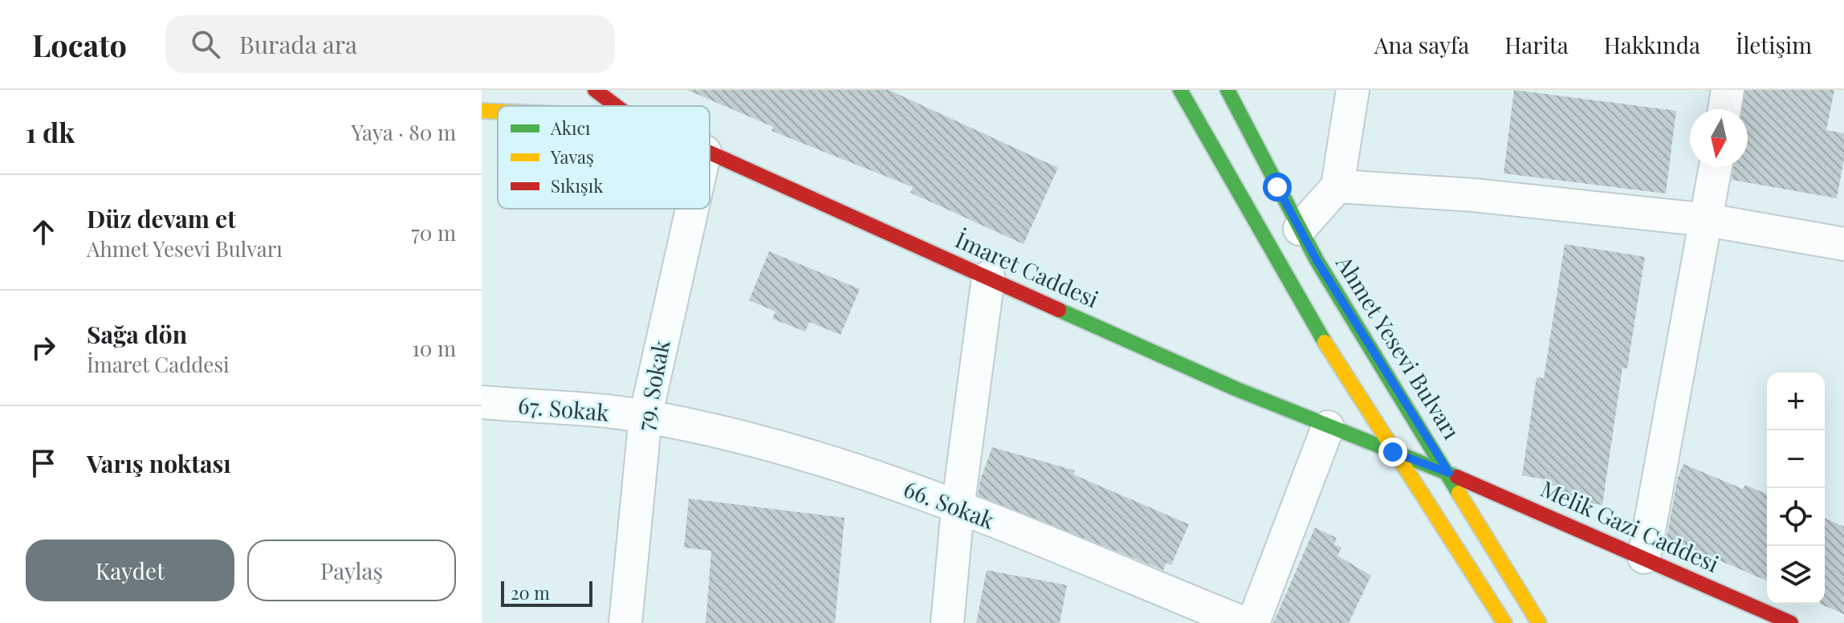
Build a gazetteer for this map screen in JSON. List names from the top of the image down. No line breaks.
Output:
{"streets":{"street":["İmaret Caddesi","Ahmet Yesevi Bulvarı","79. Sokak","67. Sokak","66. Sokak","Melik Gazi Caddesi"]},"crossings":[["İmaret Caddesi","Ahmet Yesevi Bulvarı"],["İmaret Caddesi","Melik Gazi Caddesi"],["Ahmet Yesevi Bulvarı","Melik Gazi Caddesi"],["79. Sokak","67. Sokak"],["79. Sokak","66. Sokak"],["67. Sokak","66. Sokak"]],"legend":["Akıcı","Yavaş","Sıkışık"],"scale_bar":"20 m","north":"bottom","page":{"header":"Locato","search":"Burada ara","nav":["Ana sayfa","Harita","Hakkında","İletişim"],"heading":["1 dk","Yaya · 80 m"],"list":[["Düz devam et","Ahmet Yesevi Bulvarı","70 m"],["Sağa dön","İmaret Caddesi","10 m"],"Varış noktası"],"map_buttons":["+","−"],"buttons":["Kaydet","Paylaş"],"scale":"20 m"}}
